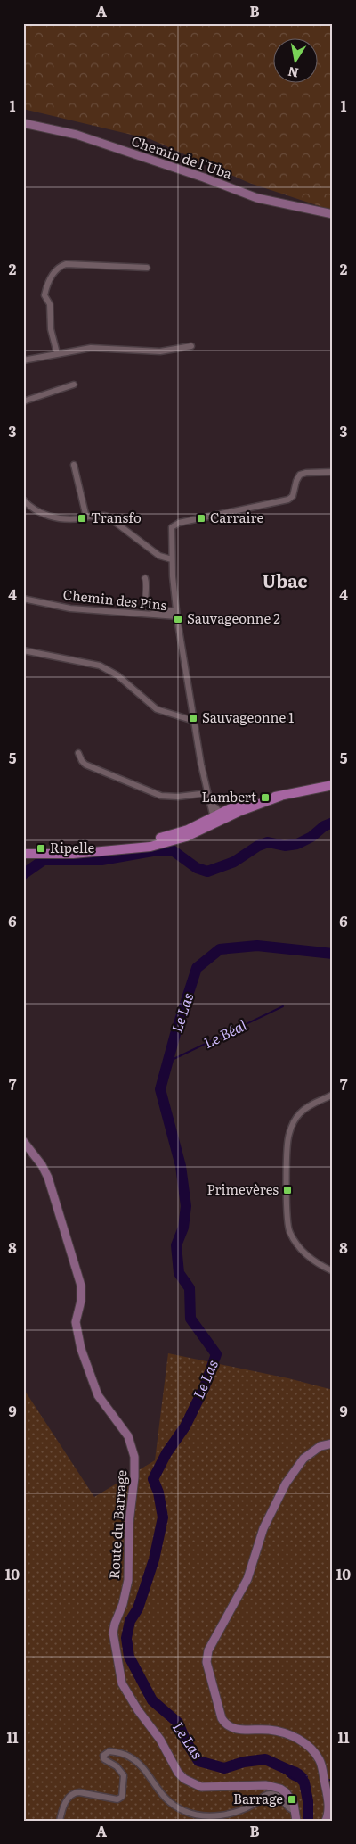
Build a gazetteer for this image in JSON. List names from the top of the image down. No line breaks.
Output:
{"streets":{"street":["Chemin de l'Uba","Chemin des Pins","Route du Barrage"]},"districts":["Ubac"],"water":["Le Las","Le Béal"],"places":{"transit":["Transfo","Carraire","Sauvageonne 2","Sauvageonne 1","Lambert","Ripelle","Primevères","Barrage"]},"north":"bottom","grid":{"columns":["A","B"],"rows":["1","2","3","4","5","6","7","8","9","10","11"]}}
